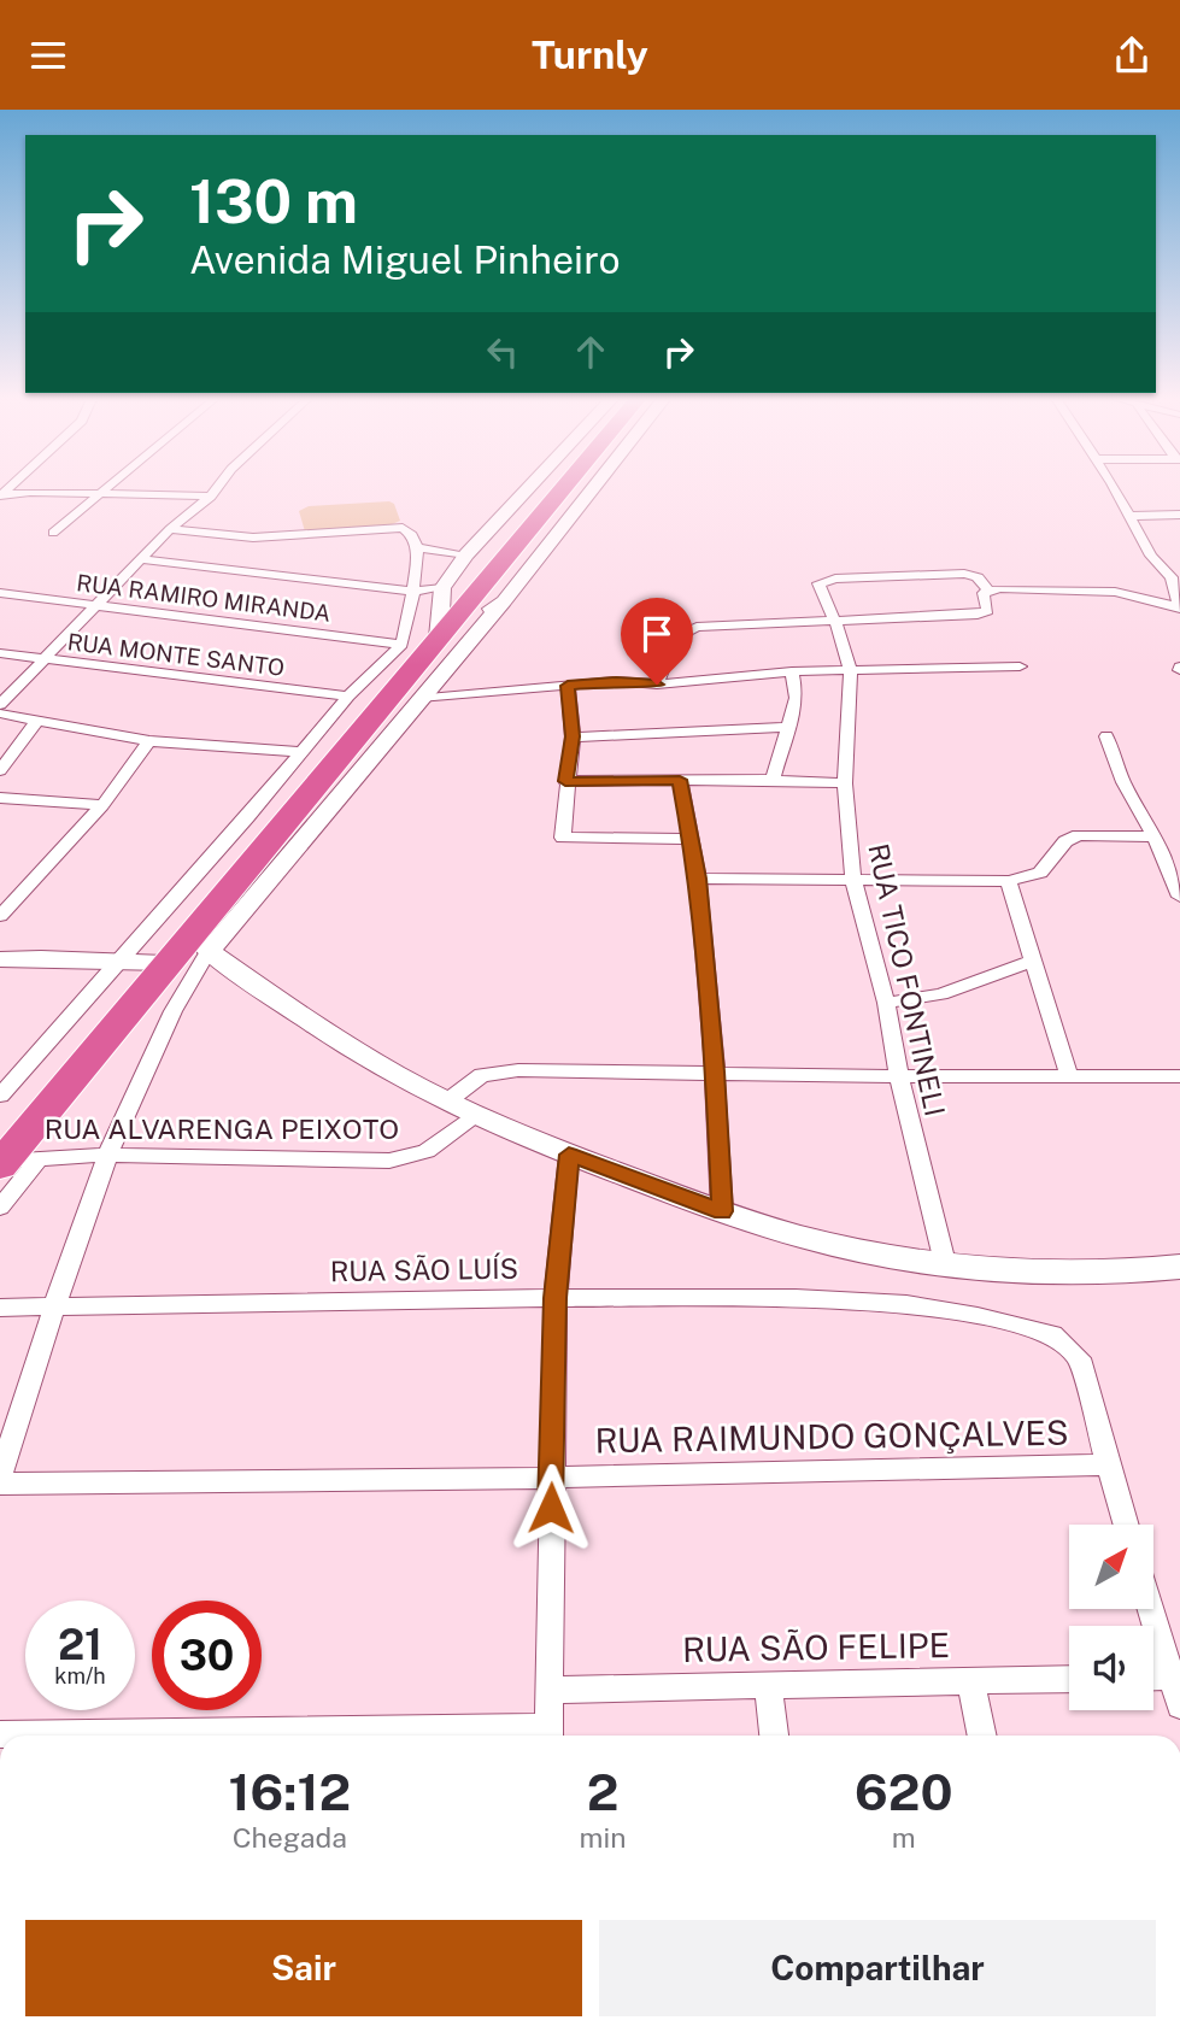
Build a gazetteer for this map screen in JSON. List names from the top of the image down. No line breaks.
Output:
{"streets":{"street":["RUA RAMIRO MIRANDA","RUA MONTE SANTO","RUA TICO FONTINELI","RUA ALVARENGA PEIXOTO","RUA SÃO LUÍS","RUA RAIMUNDO GONÇALVES","RUA SÃO FELIPE"]},"crossings":[["RUA SÃO LUÍS","RUA RAIMUNDO GONÇALVES"]],"north":"top right","page":{"header":"Turnly","turn":["130 m","Avenida Miguel Pinheiro"],"speed":"21 km/h","limit":"30","eta":["16:12","Chegada","2","min","620","m"],"buttons":["Sair","Compartilhar"]}}
